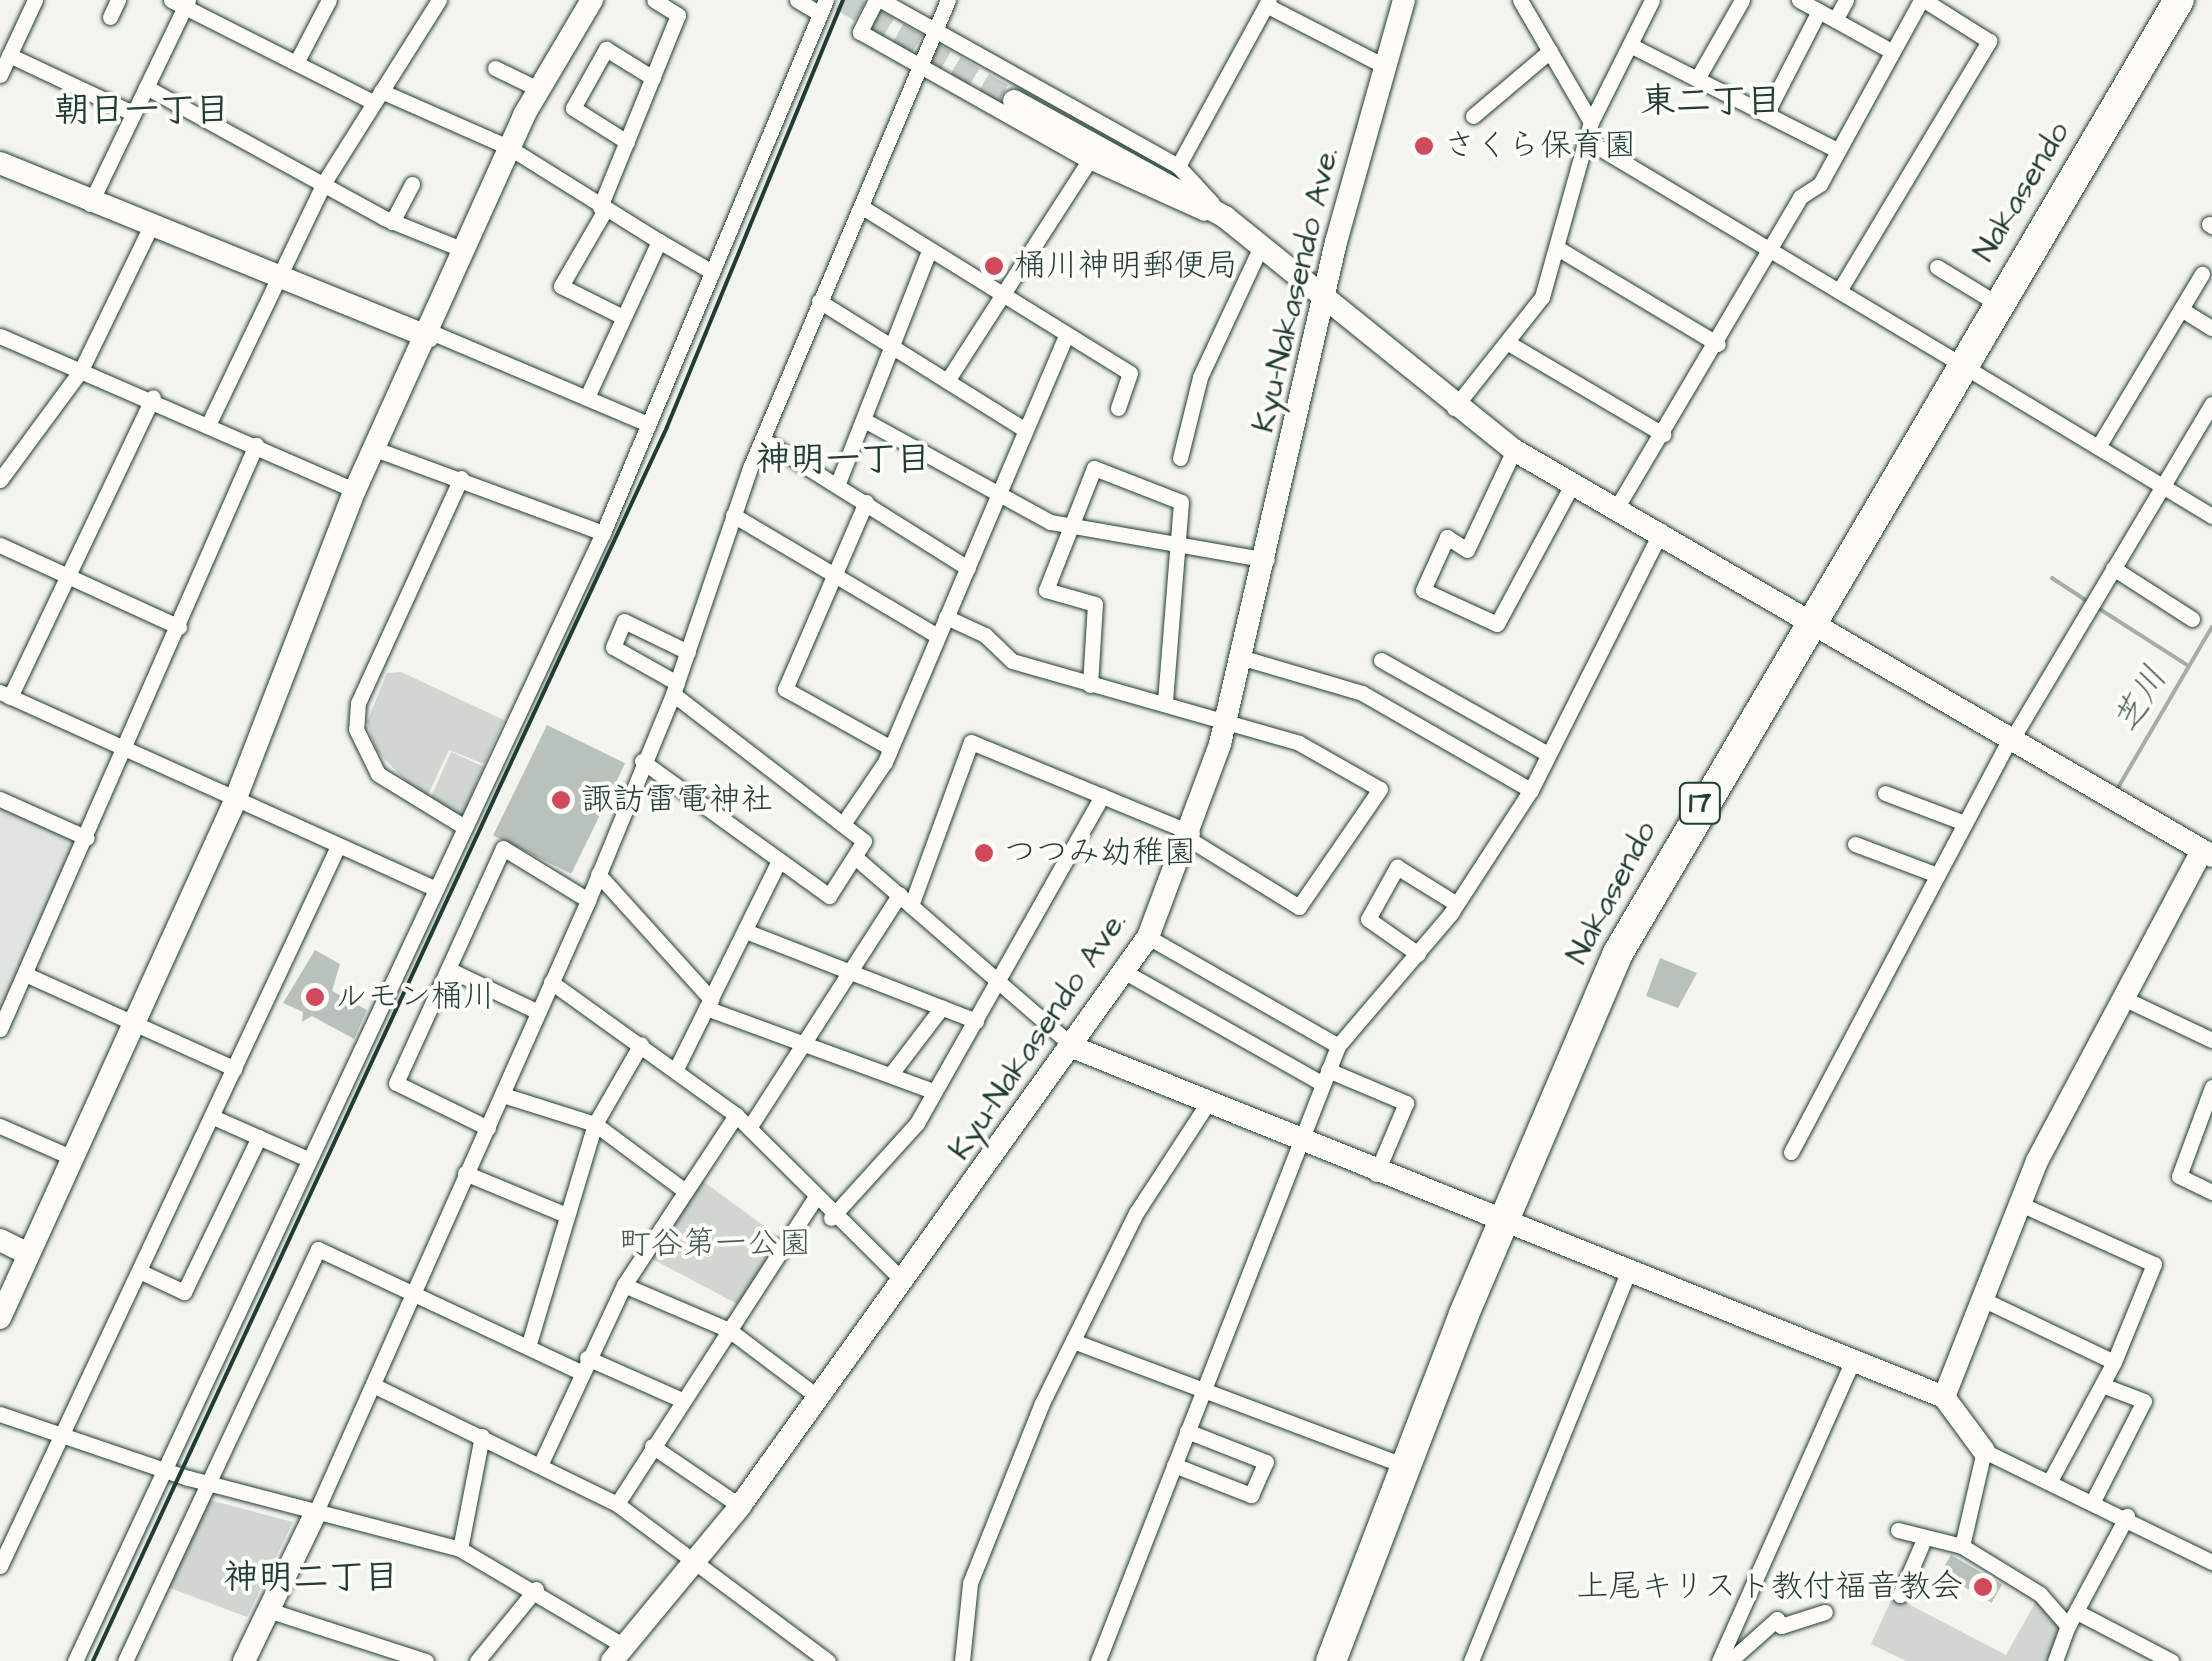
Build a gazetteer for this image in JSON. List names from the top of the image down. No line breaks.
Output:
{"streets":{"highway":["Nakasendo","17"],"street":["Kyu-Nakasendo Ave."]},"districts":["東二丁目","朝日一丁目","神明一丁目","神明二丁目"],"water":["芝川"],"parks":["町谷第一公園"],"places":["さくら保育園","桶川神明郵便局","諏訪雷電神社","つつみ幼稚園","ルモン桶川","上尾キリスト教付福音教会"]}
